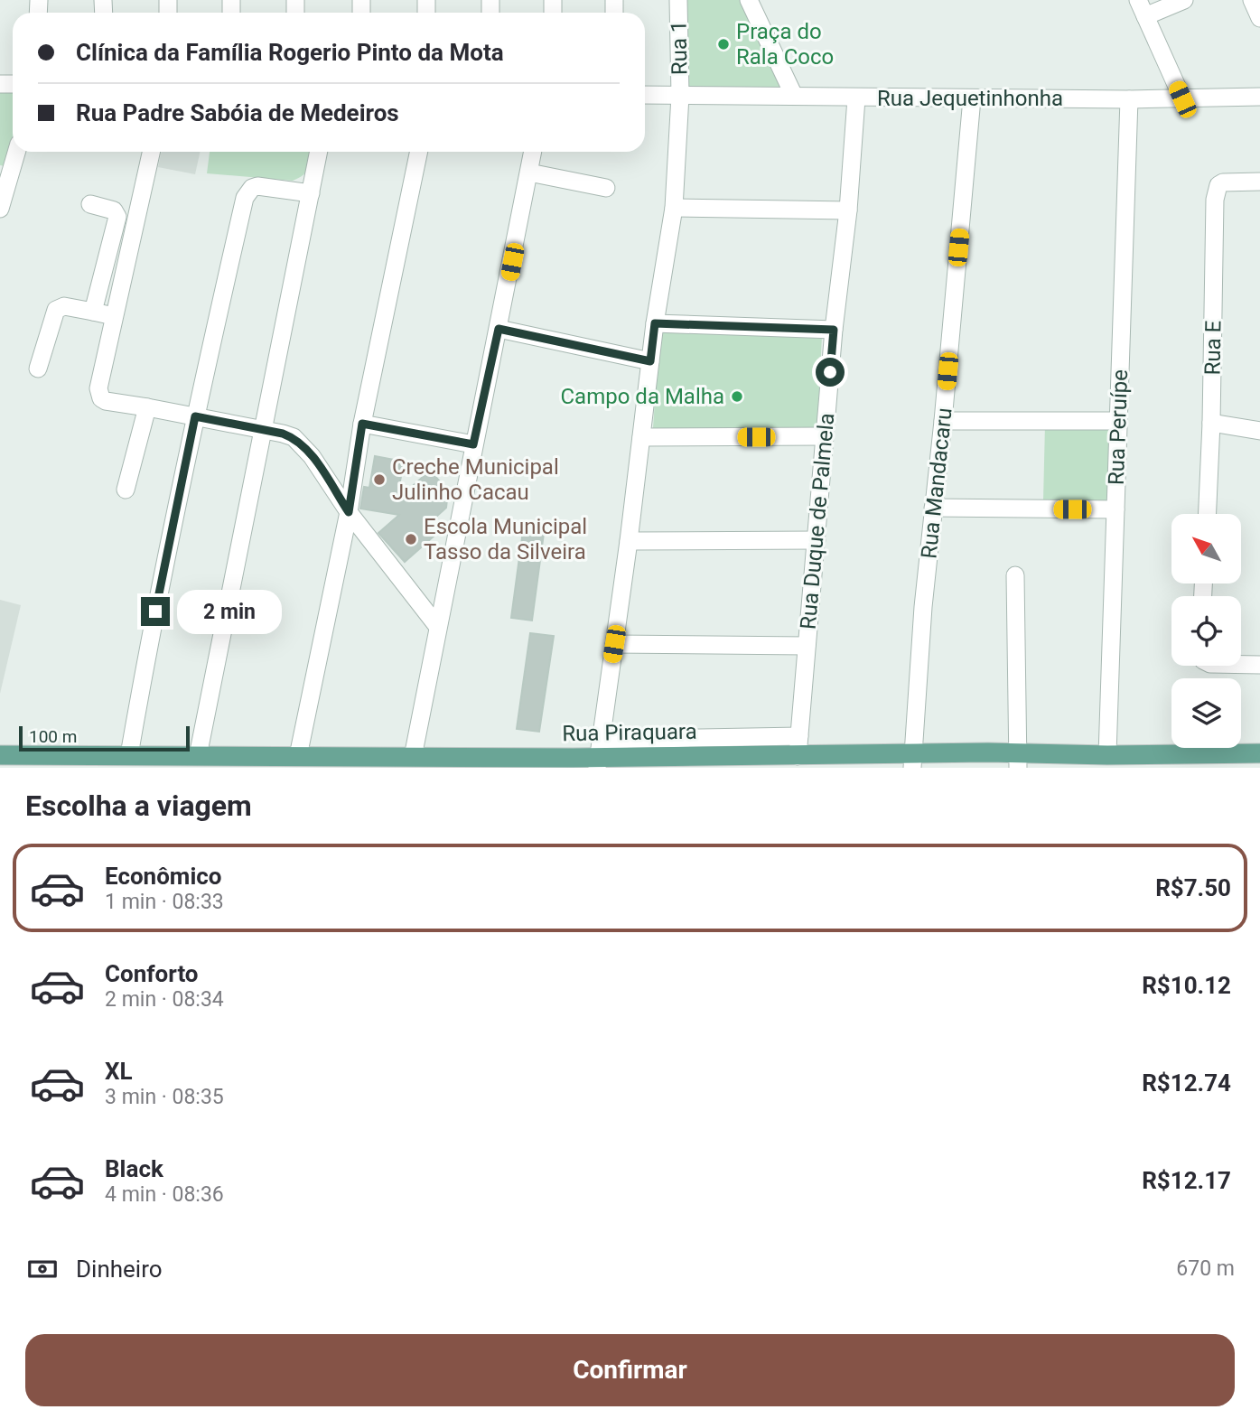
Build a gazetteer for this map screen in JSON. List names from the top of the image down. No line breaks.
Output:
{"streets":{"main road":["Rua Piraquara"],"street":["Rua 1","Rua Jequetinhonha","Rua E","Rua Peruípe","Rua Mandacaru","Rua Duque de Palmela"]},"crossings":[["Rua 1","Rua Jequetinhonha"],["Rua 1","Rua Piraquara"],["Rua Jequetinhonha","Rua Peruípe"],["Rua Jequetinhonha","Rua Mandacaru"],["Rua Jequetinhonha","Rua Duque de Palmela"],["Rua Peruípe","Rua Piraquara"],["Rua Mandacaru","Rua Piraquara"],["Rua Duque de Palmela","Rua Piraquara"]],"places":["Praça do Rala Coco","Campo da Malha","Creche Municipal Julinho Cacau","Escola Municipal Tasso da Silveira"],"scale_bar":"100 m","north":"top left","page":{"banner":["Clínica da Família Rogerio Pinto da Mota","Rua Padre Sabóia de Medeiros"],"bubble":"2 min","scale":"100 m","heading":"Escolha a viagem","list":[{"name":"Econômico","note":"1 min · 08:33","value":"R$7.50"},{"name":"Conforto","note":"2 min · 08:34","value":"R$10.12"},{"name":"XL","note":"3 min · 08:35","value":"R$12.74"},{"name":"Black","note":"4 min · 08:36","value":"R$12.17"}],"pay":["Dinheiro","670 m"],"buttons":"Confirmar"}}
